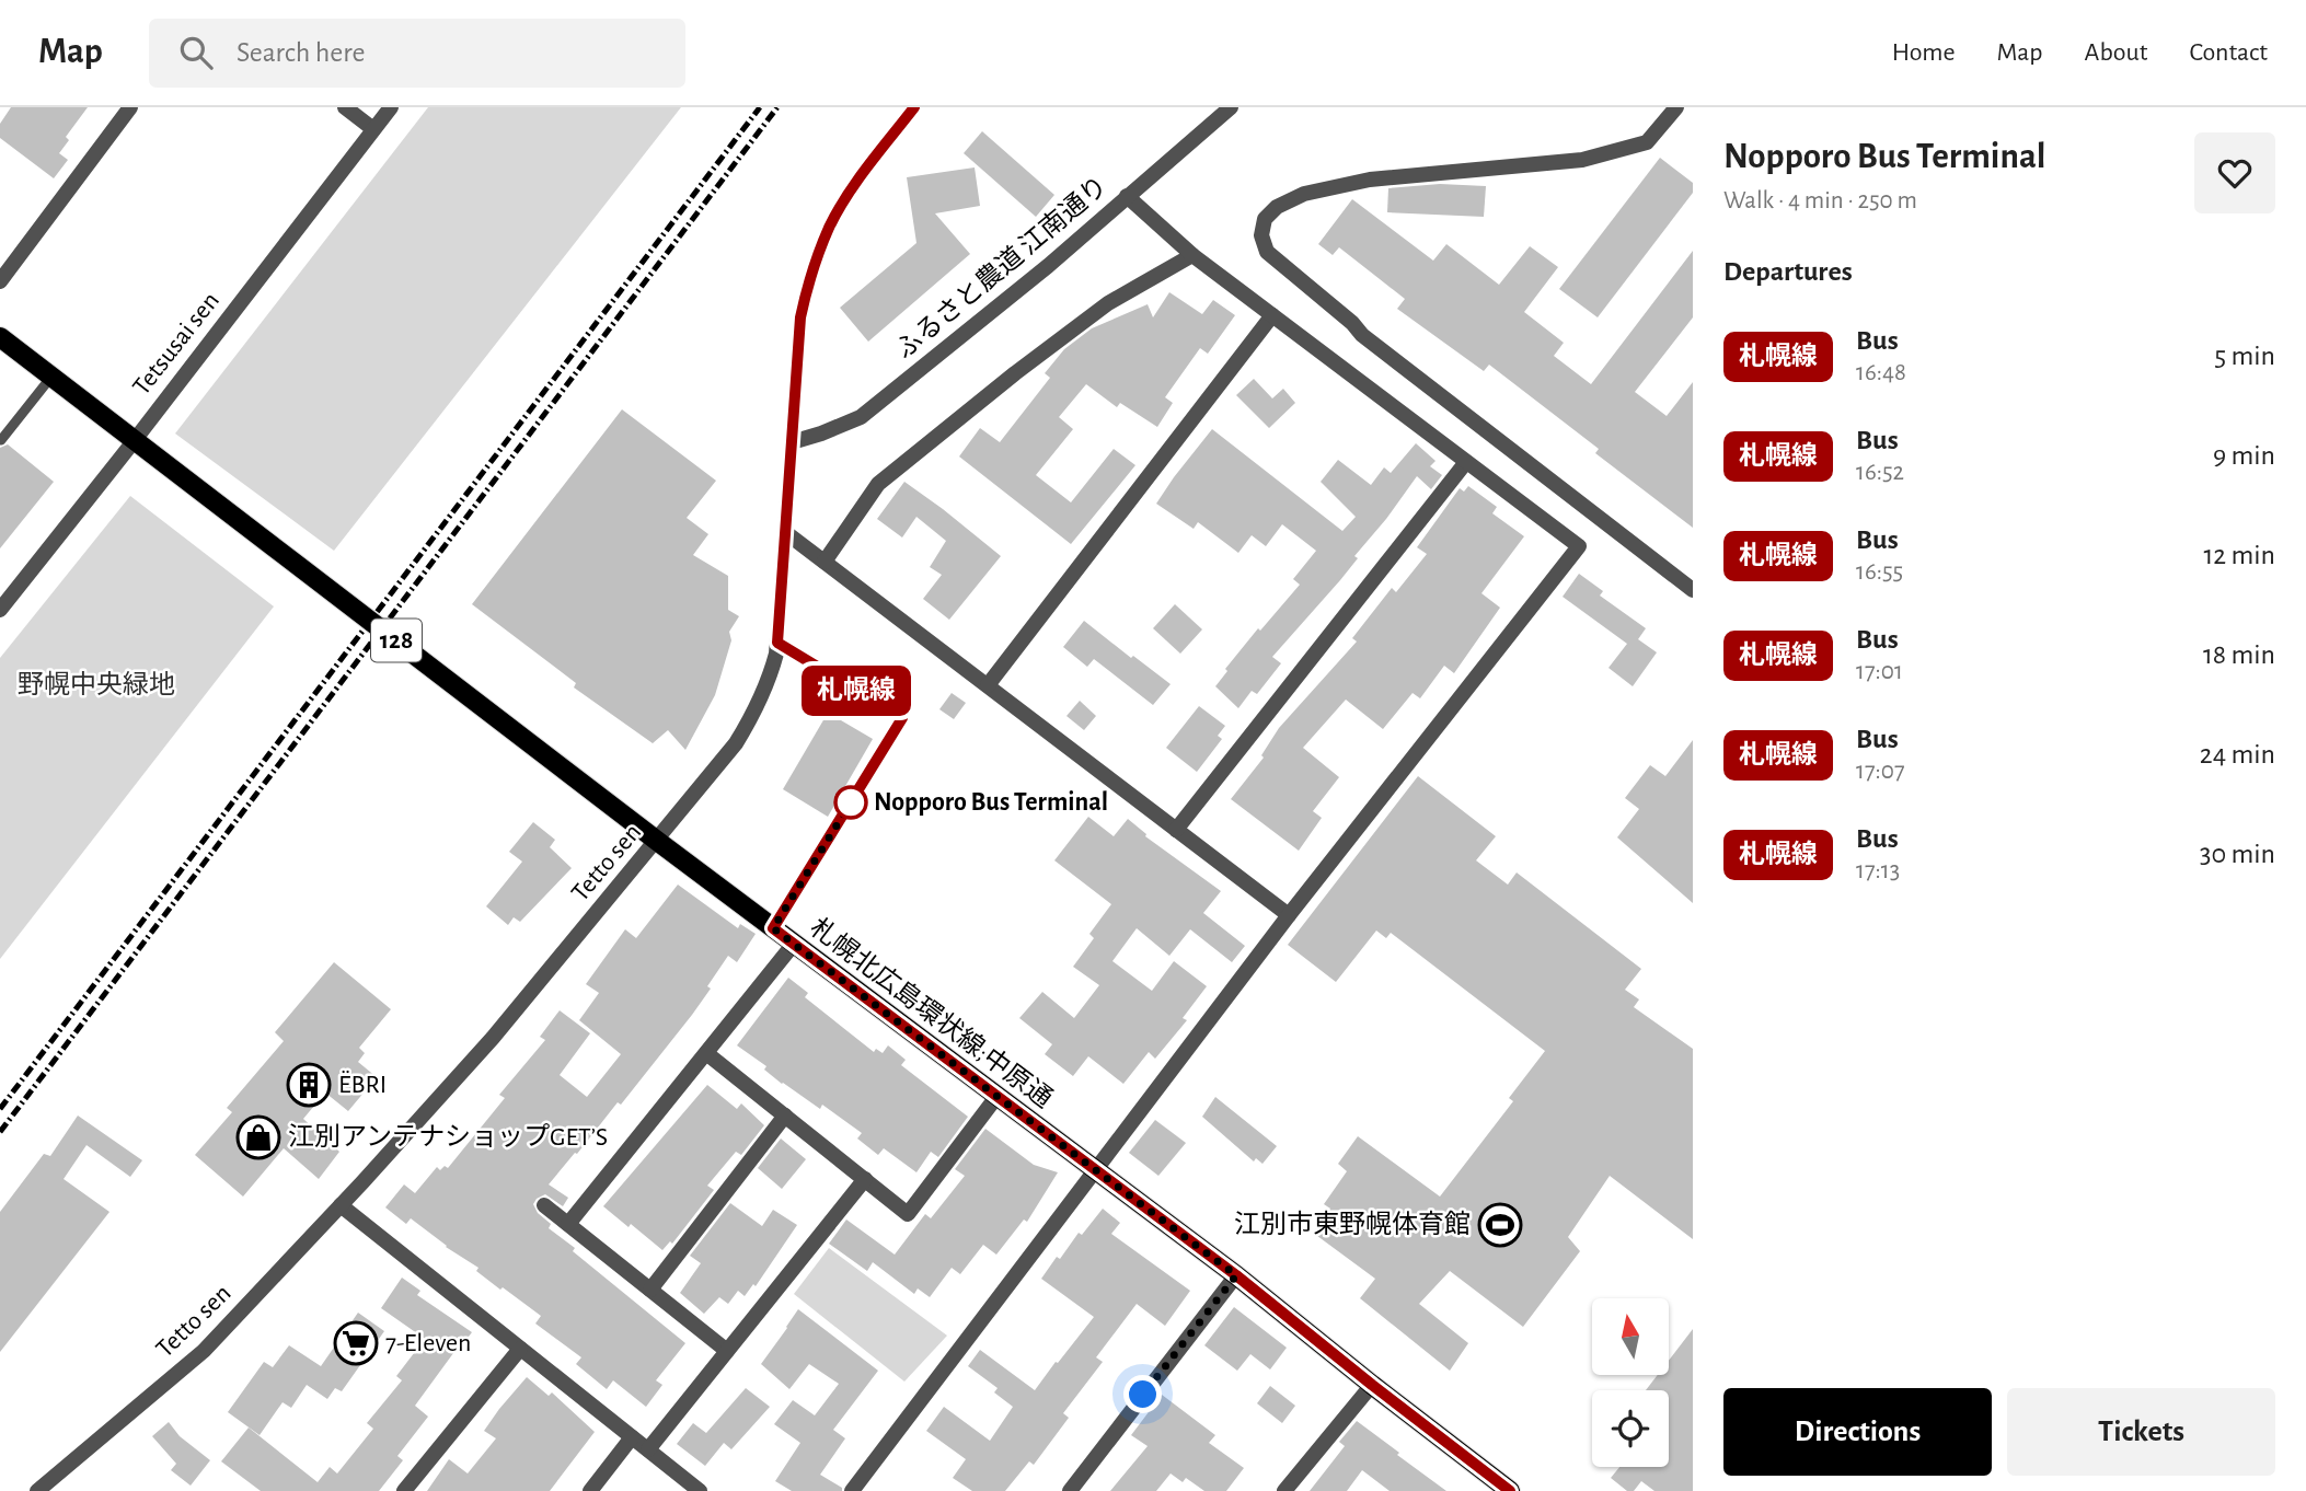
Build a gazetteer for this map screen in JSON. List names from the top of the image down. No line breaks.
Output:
{"streets":{"main road":["128","札幌北広島環状線;中原通"],"street":["ふるさと農道 江南通り","Tetsusai sen","Tetto sen"]},"crossings":[["ふるさと農道 江南通り","Tetto sen"],["Tetsusai sen","128"],["Tetsusai sen","札幌北広島環状線;中原通"],["128","札幌北広島環状線;中原通"],["Tetto sen","札幌北広島環状線;中原通"]],"parks":["野幌中央緑地"],"places":{"other":["Nopporo Bus Terminal"],"building":["ËBRI"],"shop":["江別アンテナショップGET’S"],"sports":["江別市東野幌体育館"],"supermarket":["7-Eleven"]},"lines":["bus line 札幌線"],"north":"top","page":{"header":"Map","search":"Search here","nav":["Home","Map","About","Contact"],"on_map":"札幌線","heading":[["Nopporo Bus Terminal","Walk · 4 min · 250 m"],"Departures"],"list":[{"mark":"札幌線","name":"Bus","note":"16:48","value":"5 min"},{"mark":"札幌線","name":"Bus","note":"16:52","value":"9 min"},{"mark":"札幌線","name":"Bus","note":"16:55","value":"12 min"},{"mark":"札幌線","name":"Bus","note":"17:01","value":"18 min"},{"mark":"札幌線","name":"Bus","note":"17:07","value":"24 min"},{"mark":"札幌線","name":"Bus","note":"17:13","value":"30 min"}],"buttons":["Directions","Tickets"]}}
